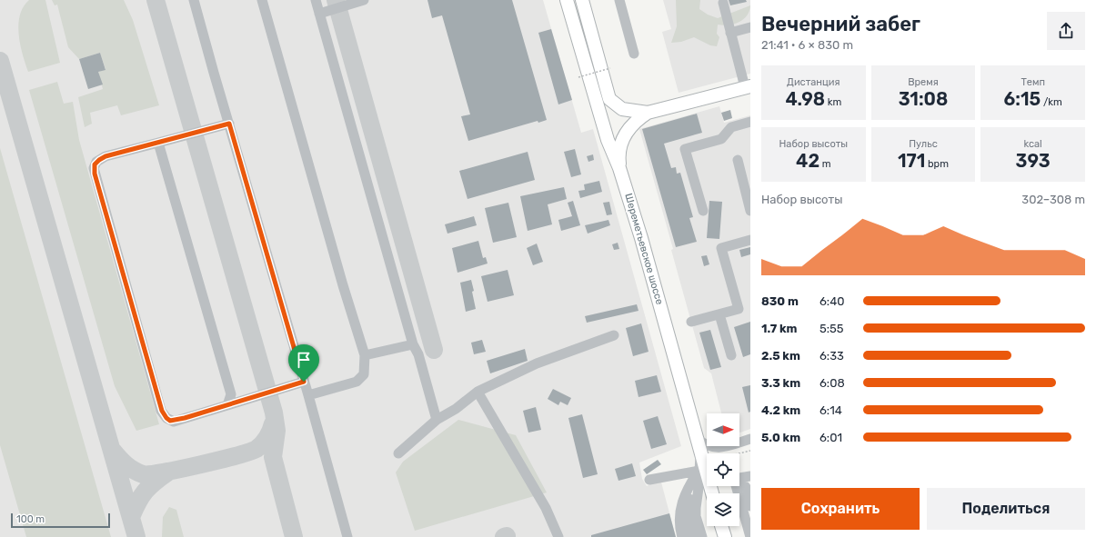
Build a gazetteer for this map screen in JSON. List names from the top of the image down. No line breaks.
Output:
{"streets":{"main road":["Шереметьевское шоссе"]},"scale_bar":"100 m","north":"right","page":{"heading":["Вечерний забег","21:41 · 6 × 830 m"],"stats":[["Дистанция","4.98 km"],["Время","31:08"],["Темп","6:15 /km"],["Набор высоты","42 m"],["Пульс","171 bpm"],["kcal","393"]],"chart":["Набор высоты","302–308 m"],"list":[{"name":"830 m","note":"6:40"},{"name":"1.7 km","note":"5:55"},{"name":"2.5 km","note":"6:33"},{"name":"3.3 km","note":"6:08"},{"name":"4.2 km","note":"6:14"},{"name":"5.0 km","note":"6:01"}],"buttons":["Сохранить","Поделиться"],"scale":"100 m"}}
